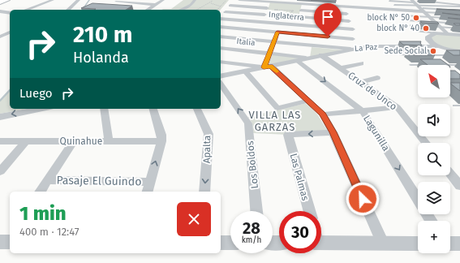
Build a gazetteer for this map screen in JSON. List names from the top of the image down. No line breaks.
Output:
{"streets":{"street":["Inglaterra","Italia","La Paz","Cruz de Unco","Lagunilla","Quinahue","Apalta","Los Boldos","Las Palmas","Pasaje El Guindo"]},"crossings":[["Italia","La Paz"],["La Paz","Cruz de Unco"],["La Paz","Lagunilla"]],"one_way":["Los Boldos"],"districts":["VILLA LAS GARZAS"],"places":["block N° 50","block N° 40","Sede Social"],"north":"top left","page":{"turn":["210 m","Holanda"],"map_buttons":"+","then":"Luego","heading":["1 min","400 m · 12:47"],"speed":"28 km/h","limit":"30"}}
